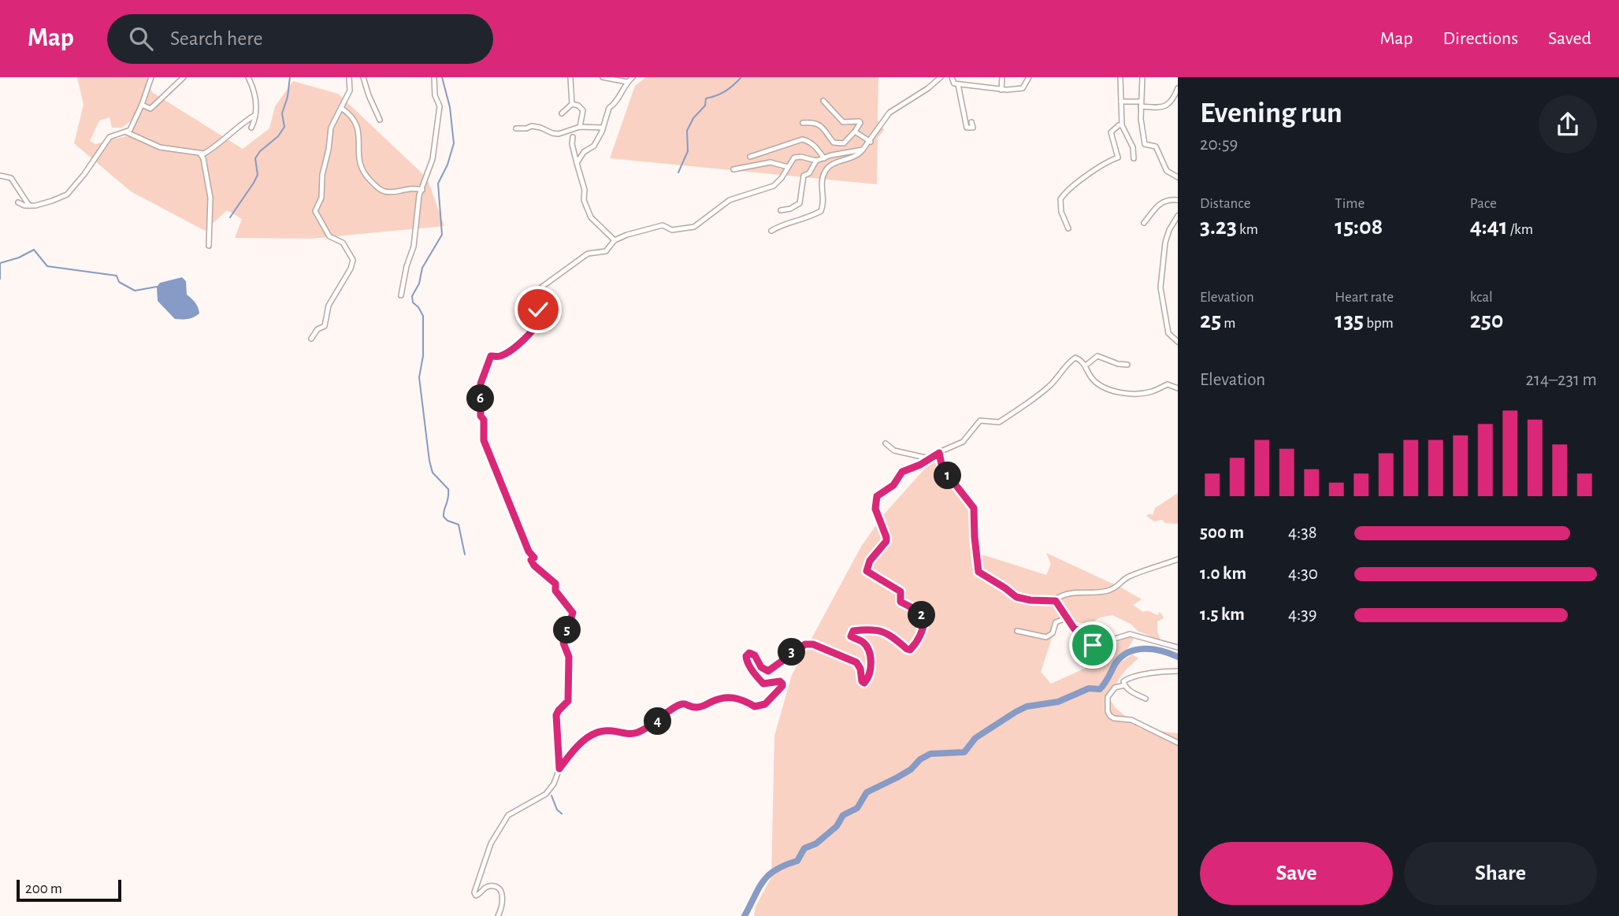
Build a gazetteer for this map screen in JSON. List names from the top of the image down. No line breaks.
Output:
{"scale_bar":"200 m","page":{"header":"Map","search":"Search here","nav":["Map","Directions","Saved"],"heading":["Evening run","20:59"],"stats":[["Distance","3.23 km"],["Time","15:08"],["Pace","4:41 /km"],["Elevation","25 m"],["Heart rate","135 bpm"],["kcal","250"]],"chart":["Elevation","214–231 m"],"pins":["6","1","2","5","3","4"],"list":[{"name":"500 m","note":"4:38"},{"name":"1.0 km","note":"4:30"},{"name":"1.5 km","note":"4:39"}],"buttons":["Save","Share"],"scale":"200 m"}}
